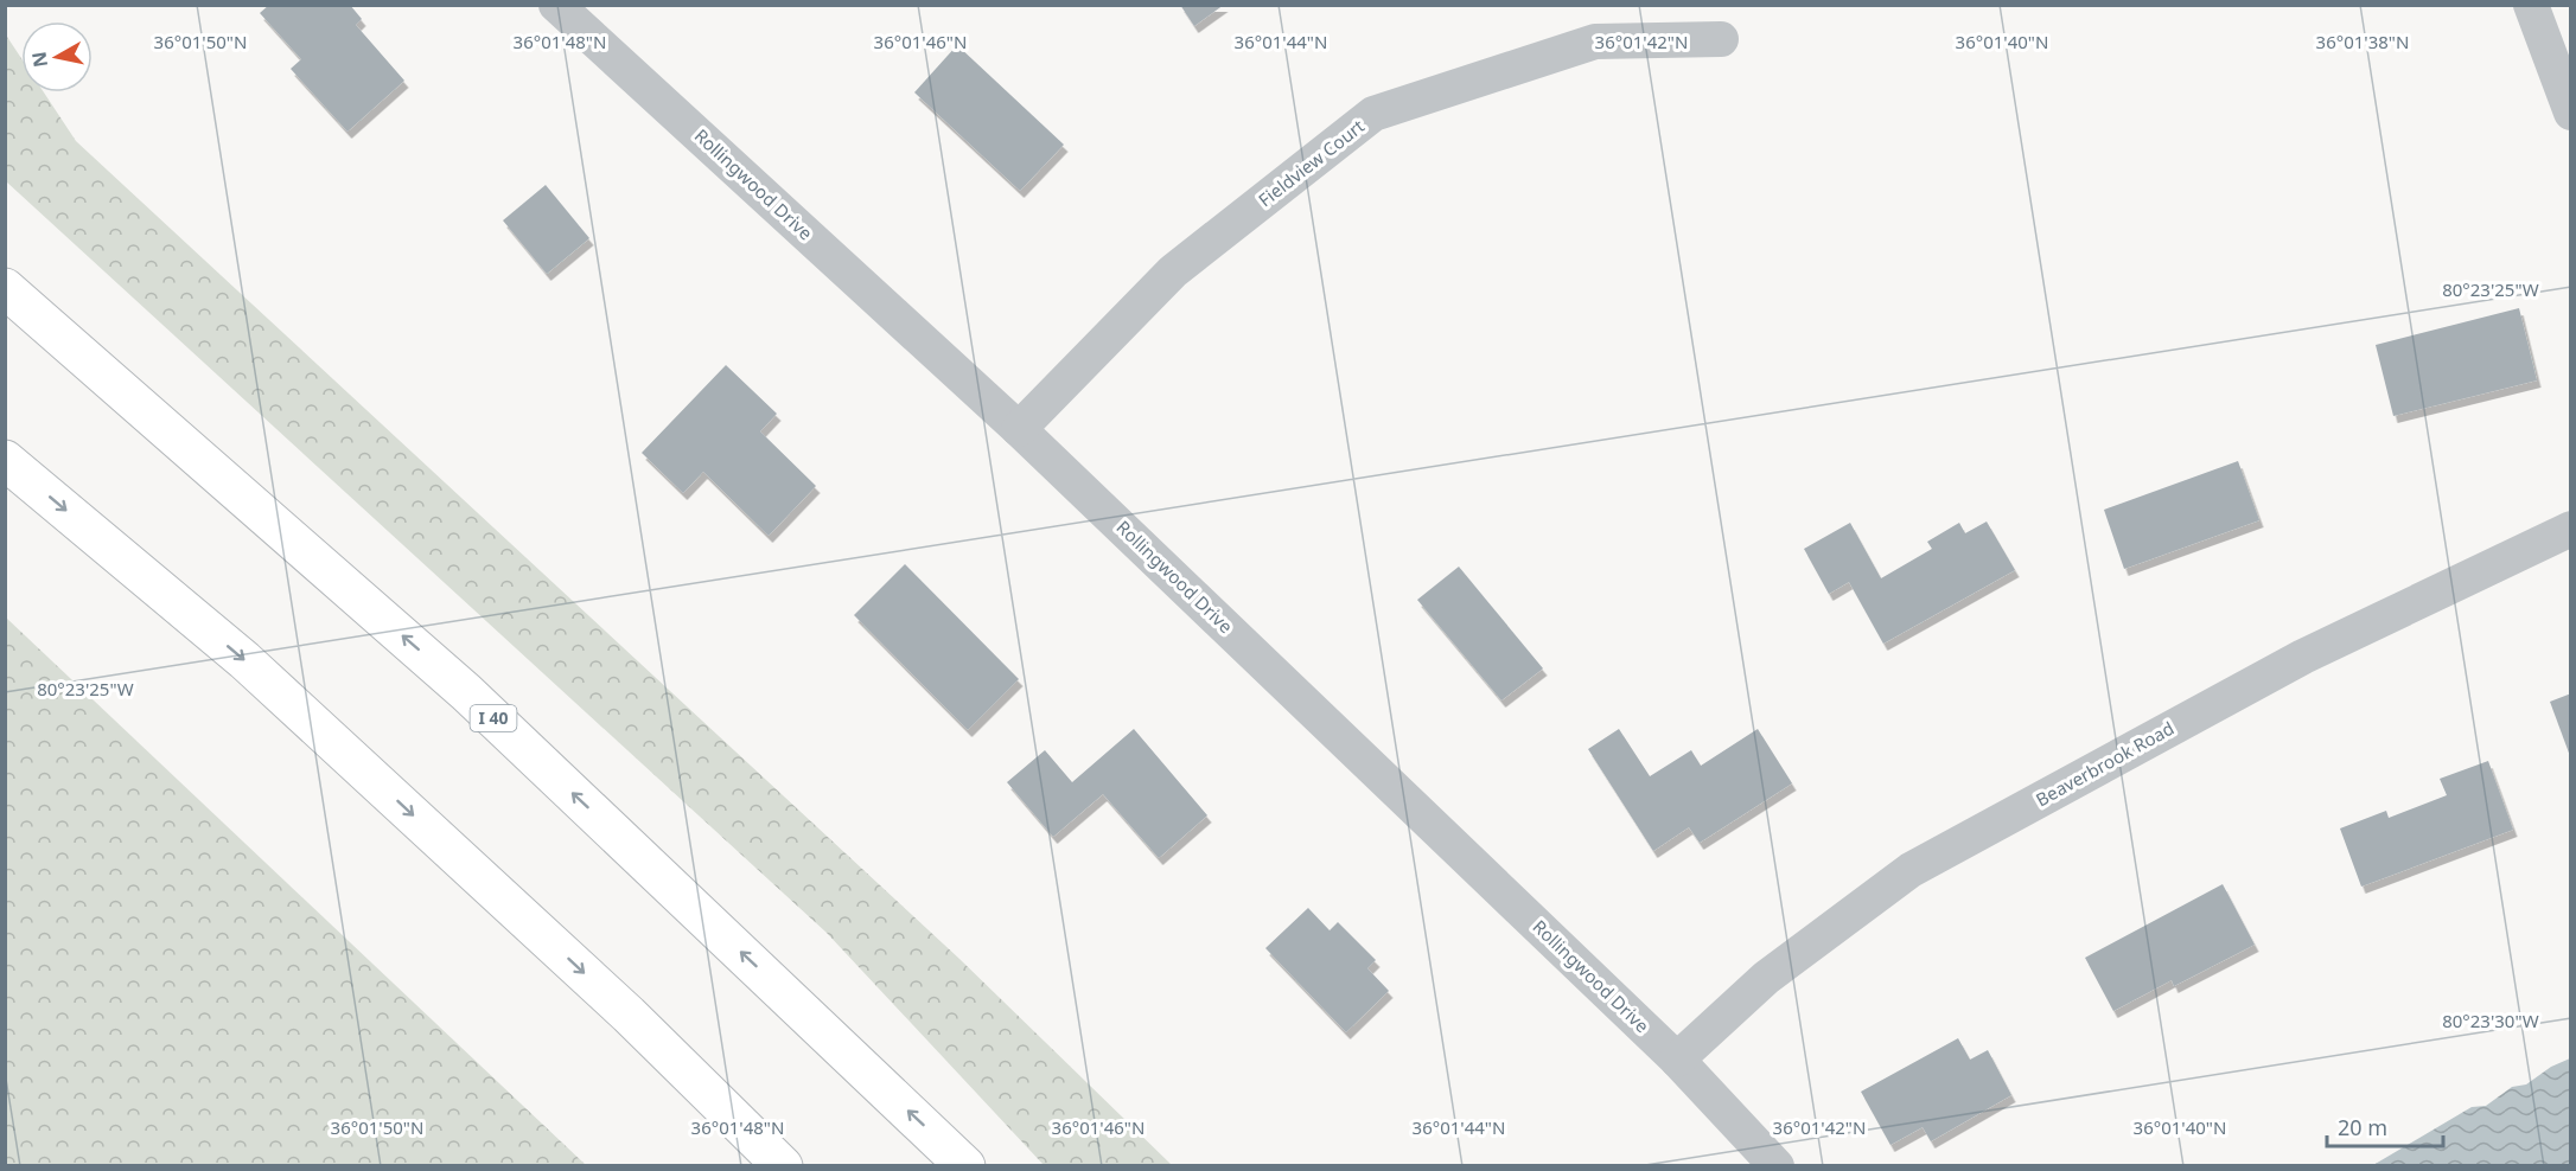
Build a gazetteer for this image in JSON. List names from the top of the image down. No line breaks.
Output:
{"streets":{"highway":["I 40"],"street":["Fieldview Court","Rollingwood Drive","Beaverbrook Road"]},"crossings":[["Fieldview Court","Rollingwood Drive"],["Rollingwood Drive","Beaverbrook Road"]],"scale_bar":"20 m","north":"left","coordinates":["36°01'50\"N","36°01'48\"N","36°01'46\"N","36°01'44\"N","36°01'42\"N","36°01'40\"N","36°01'38\"N","80°23'25\"W","80°23'30\"W"]}
